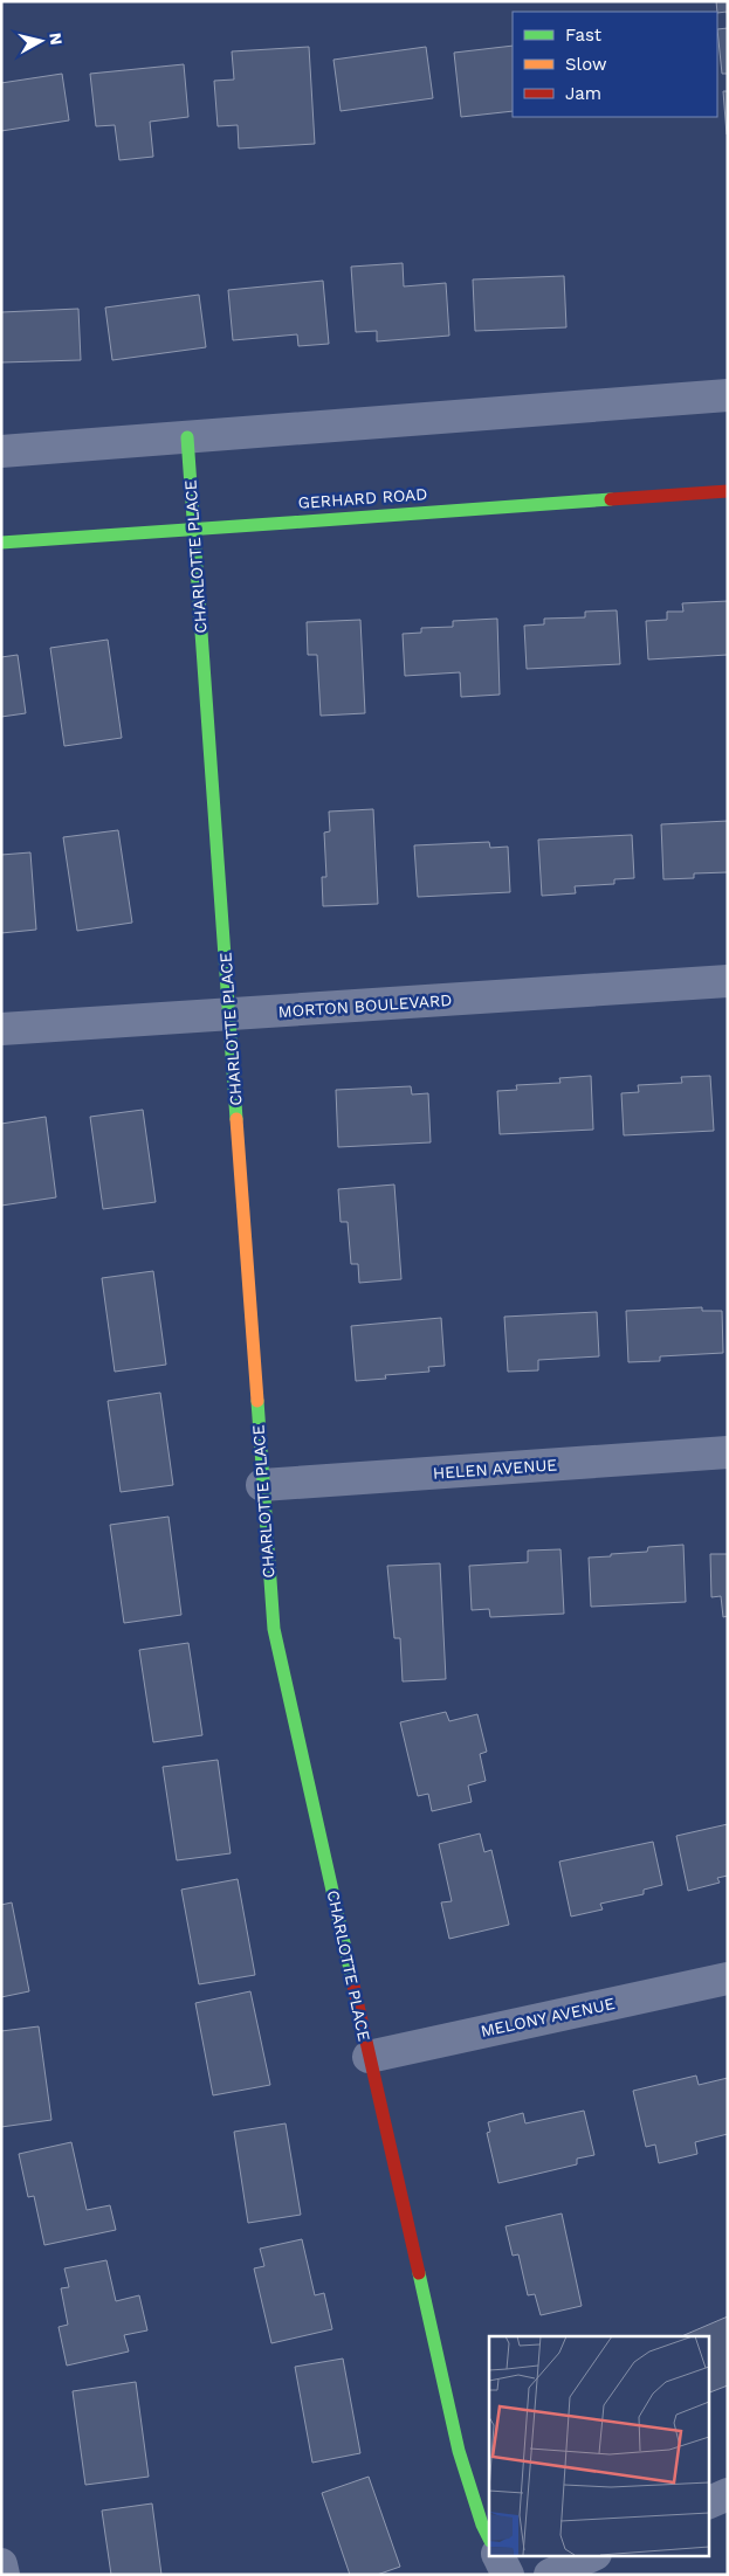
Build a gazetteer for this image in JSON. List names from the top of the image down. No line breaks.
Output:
{"streets":{"street":["GERHARD ROAD","CHARLOTTE PLACE","MORTON BOULEVARD","HELEN AVENUE","MELONY AVENUE"]},"crossings":[["GERHARD ROAD","CHARLOTTE PLACE"],["CHARLOTTE PLACE","MORTON BOULEVARD"],["CHARLOTTE PLACE","HELEN AVENUE"],["CHARLOTTE PLACE","MELONY AVENUE"]],"legend":["Fast","Slow","Jam"],"north":"right"}
